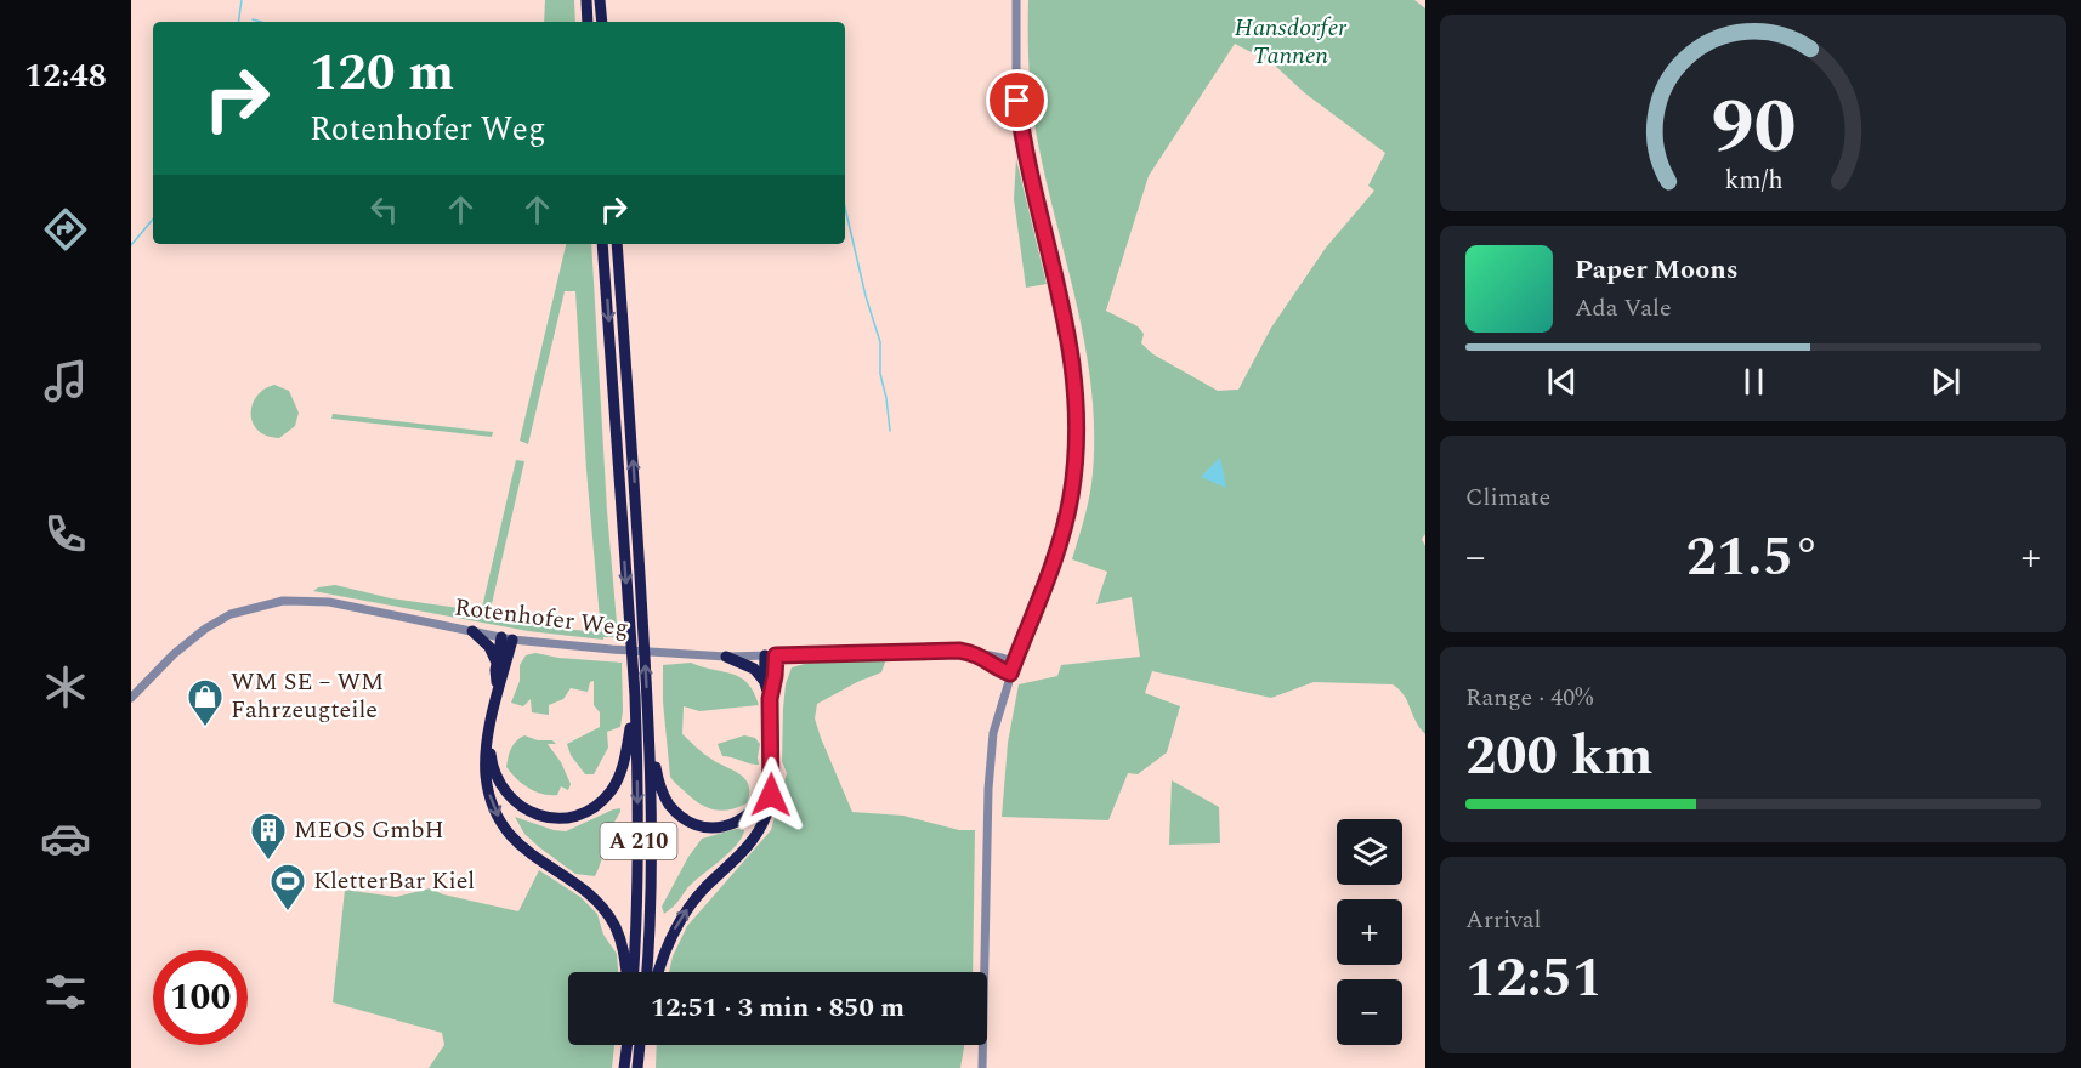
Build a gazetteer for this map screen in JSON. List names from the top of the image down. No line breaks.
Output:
{"streets":{"highway":["A 210"],"street":["Rotenhofer Weg"]},"parks":["Hansdorfer Tannen"],"places":{"shop":["WM SE – WM Fahrzeugteile"],"building":["MEOS GmbH"],"sports":["KletterBar Kiel"]},"page":{"tabs":"12:48","turn":["120 m","Rotenhofer Weg"],"song":["Paper Moons","Ada Vale"],"tile":["Climate",["Range · 40%","200 km"],["Arrival","12:51"]],"heat":["−","21.5°","+"],"map_buttons":["+","−"],"limit":"100","trip":"12:51 · 3 min · 850 m","gauge":["90","km/h"]}}
